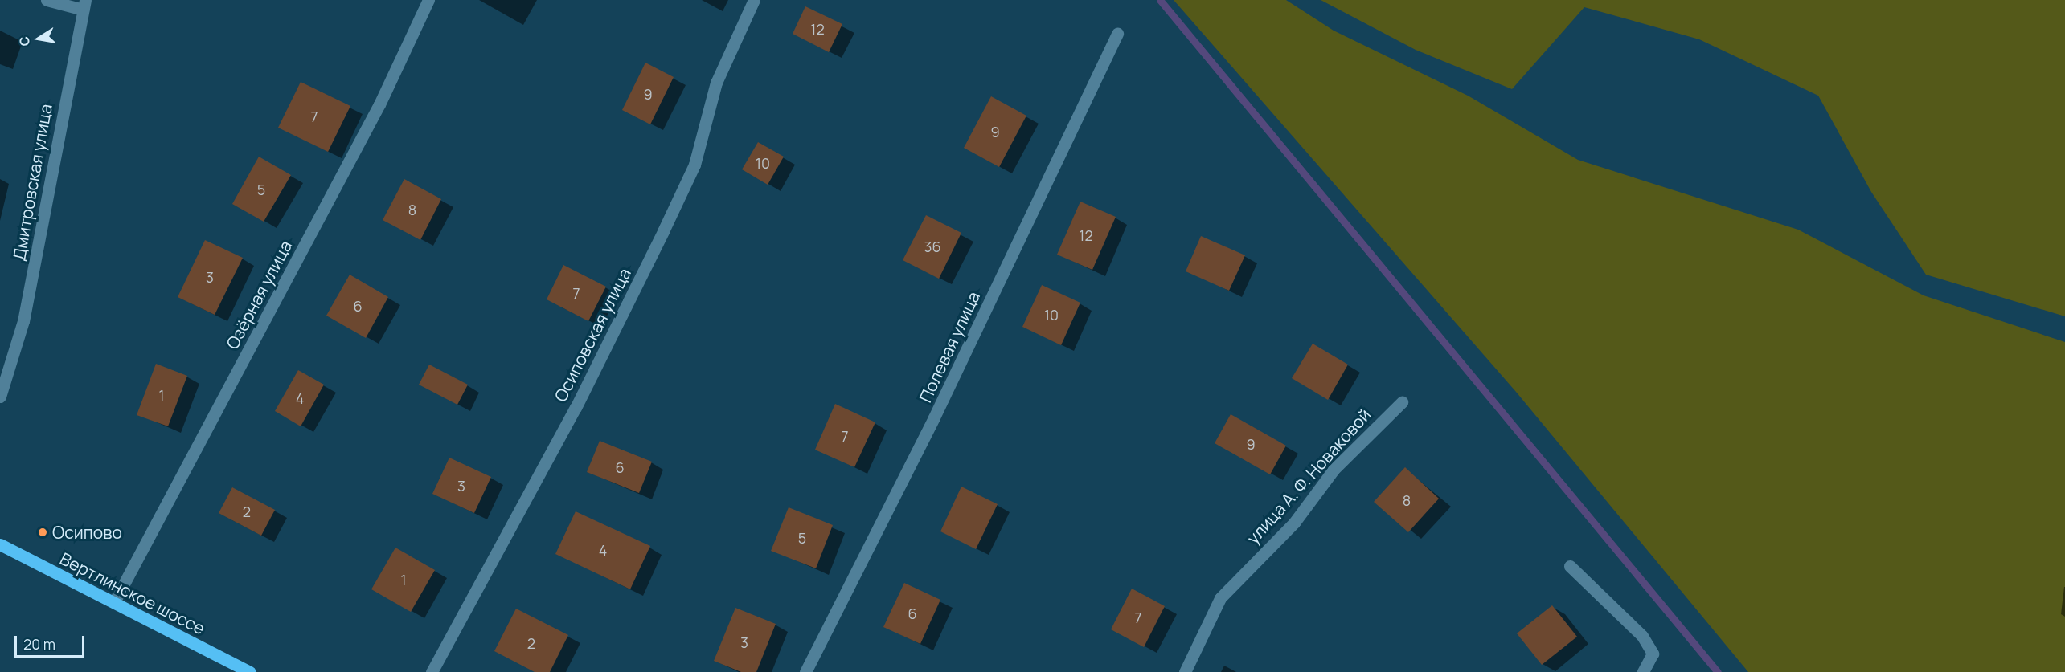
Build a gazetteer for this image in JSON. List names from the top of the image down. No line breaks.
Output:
{"streets":{"main road":["Вертлинское шоссе"],"street":["Дмитровская улица","Озёрная улица","Осиповская улица","Полевая улица","улица А. Ф. Новаковой"]},"crossings":[["Озёрная улица","Вертлинское шоссе"]],"places":["Осипово"],"house_numbers":["12","9","7","9","10","5","8","12","36","3","7","6","10","1","4","7","9","6","3","8","2","5","4","1","6","7","3","2"],"scale_bar":"20 m","north":"left"}
